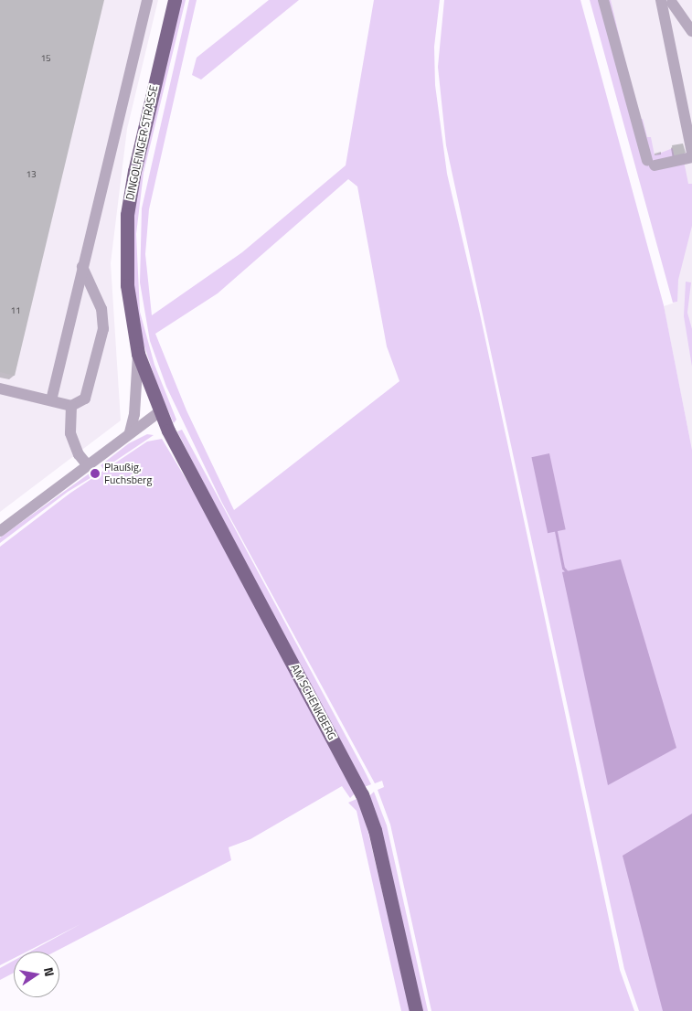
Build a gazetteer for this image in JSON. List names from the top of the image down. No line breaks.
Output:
{"streets":{"main road":["DINGOLFINGER STRASSE","AM SCHENKBERG"]},"crossings":[["DINGOLFINGER STRASSE","AM SCHENKBERG"]],"places":["Plaußig, Fuchsberg"],"house_numbers":["15","13","11"],"north":"right"}
